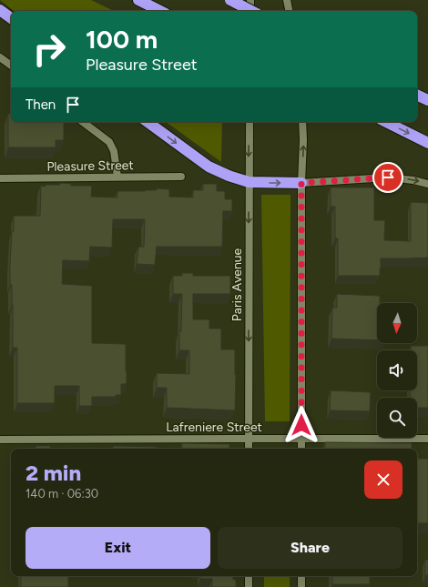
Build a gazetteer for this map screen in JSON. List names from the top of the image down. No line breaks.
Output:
{"streets":{"street":["Pleasure Street","Paris Avenue","Lafreniere Street"]},"crossings":[["Paris Avenue","Lafreniere Street"]],"north":"bottom","page":{"turn":["100 m","Pleasure Street"],"then":"Then","heading":["2 min","140 m · 06:30"],"buttons":["Exit","Share"]}}
